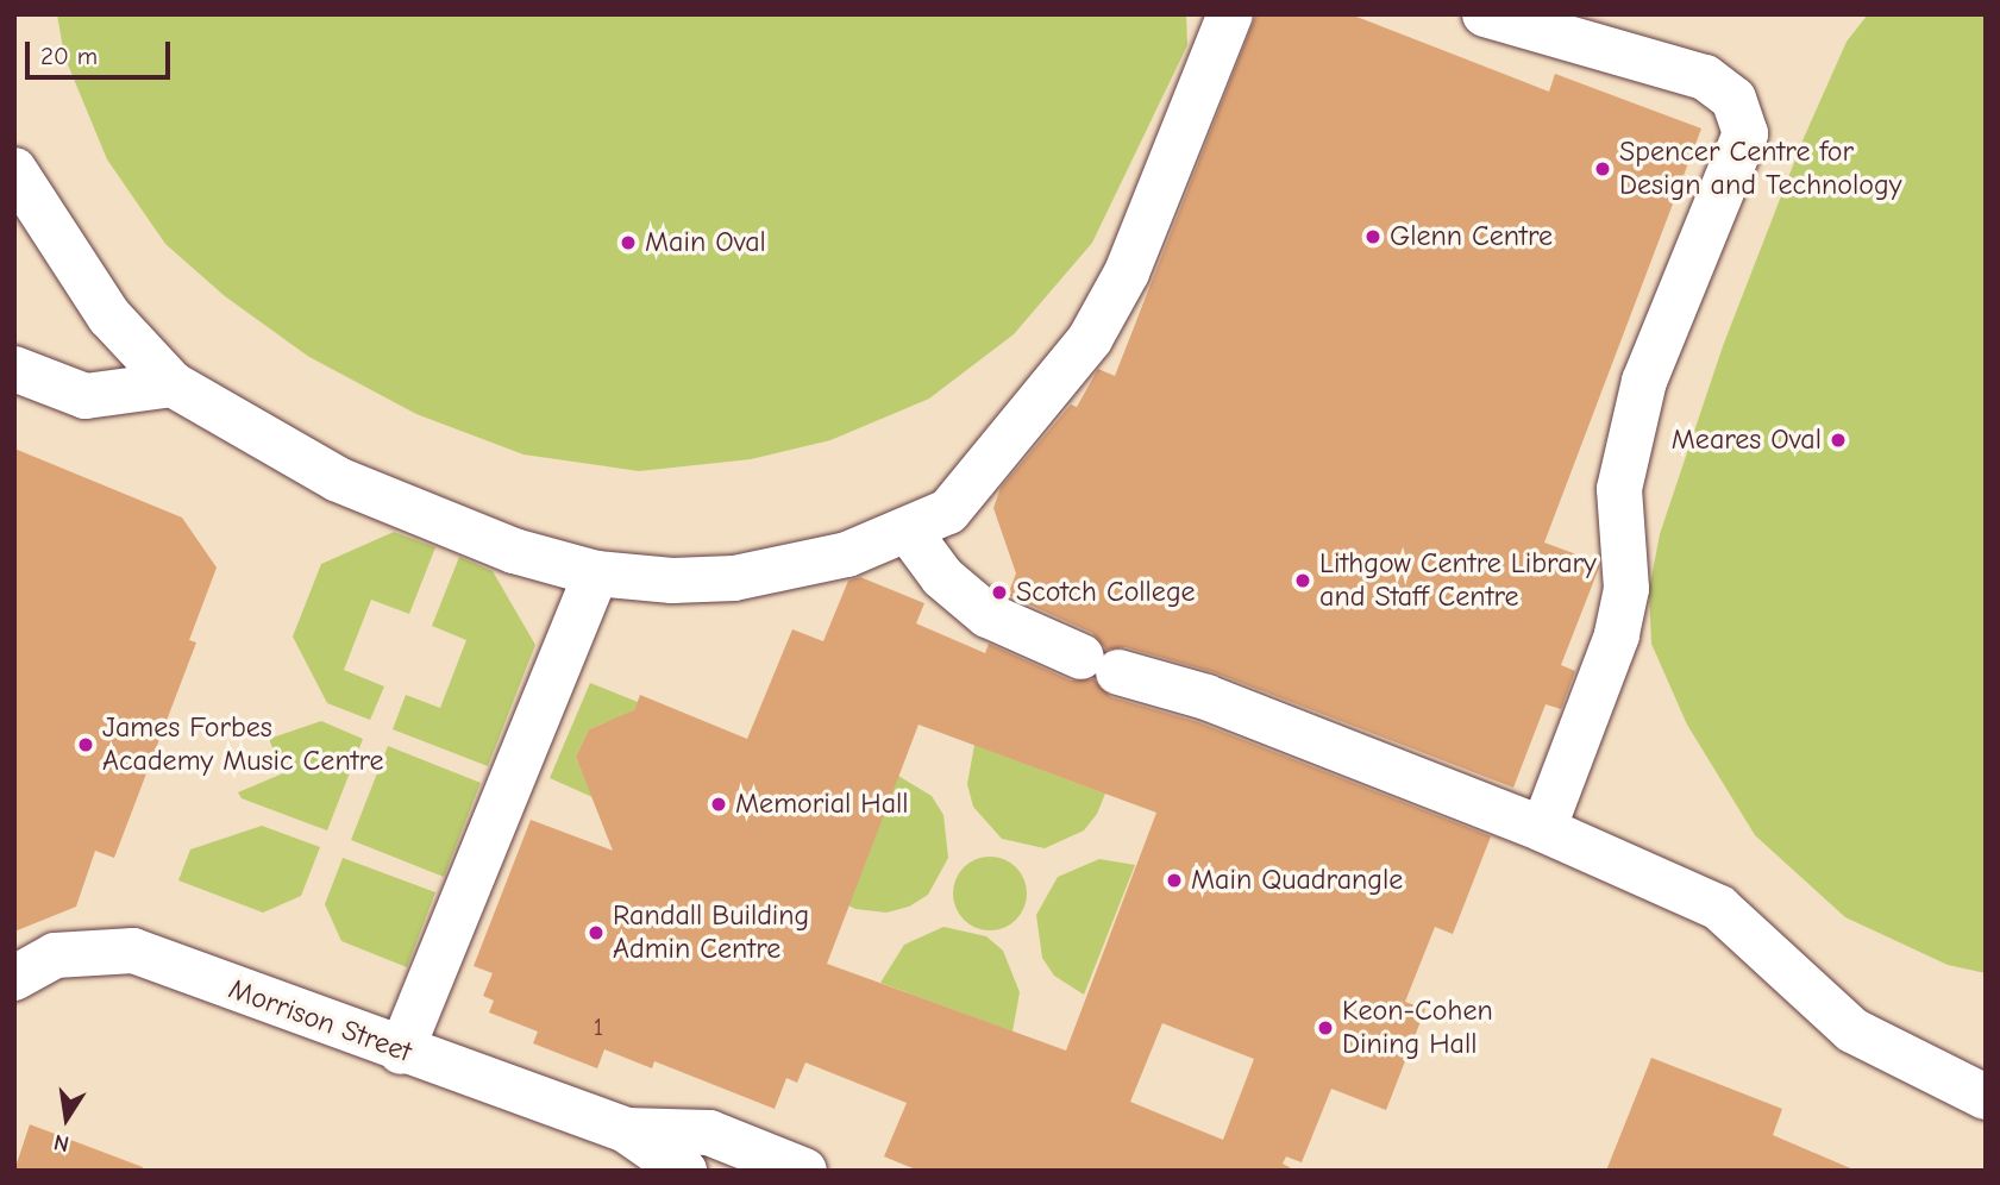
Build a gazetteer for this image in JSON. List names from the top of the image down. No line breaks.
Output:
{"streets":{"street":["Morrison Street"]},"places":["Spencer Centre for Design and Technology","Glenn Centre","Main Oval","Meares Oval","Lithgow Centre Library and Staff Centre","Scotch College","James Forbes Academy Music Centre","Memorial Hall","Main Quadrangle","Randall Building Admin Centre","Keon-Cohen Dining Hall"],"house_numbers":["1"],"scale_bar":"20 m","north":"bottom"}
